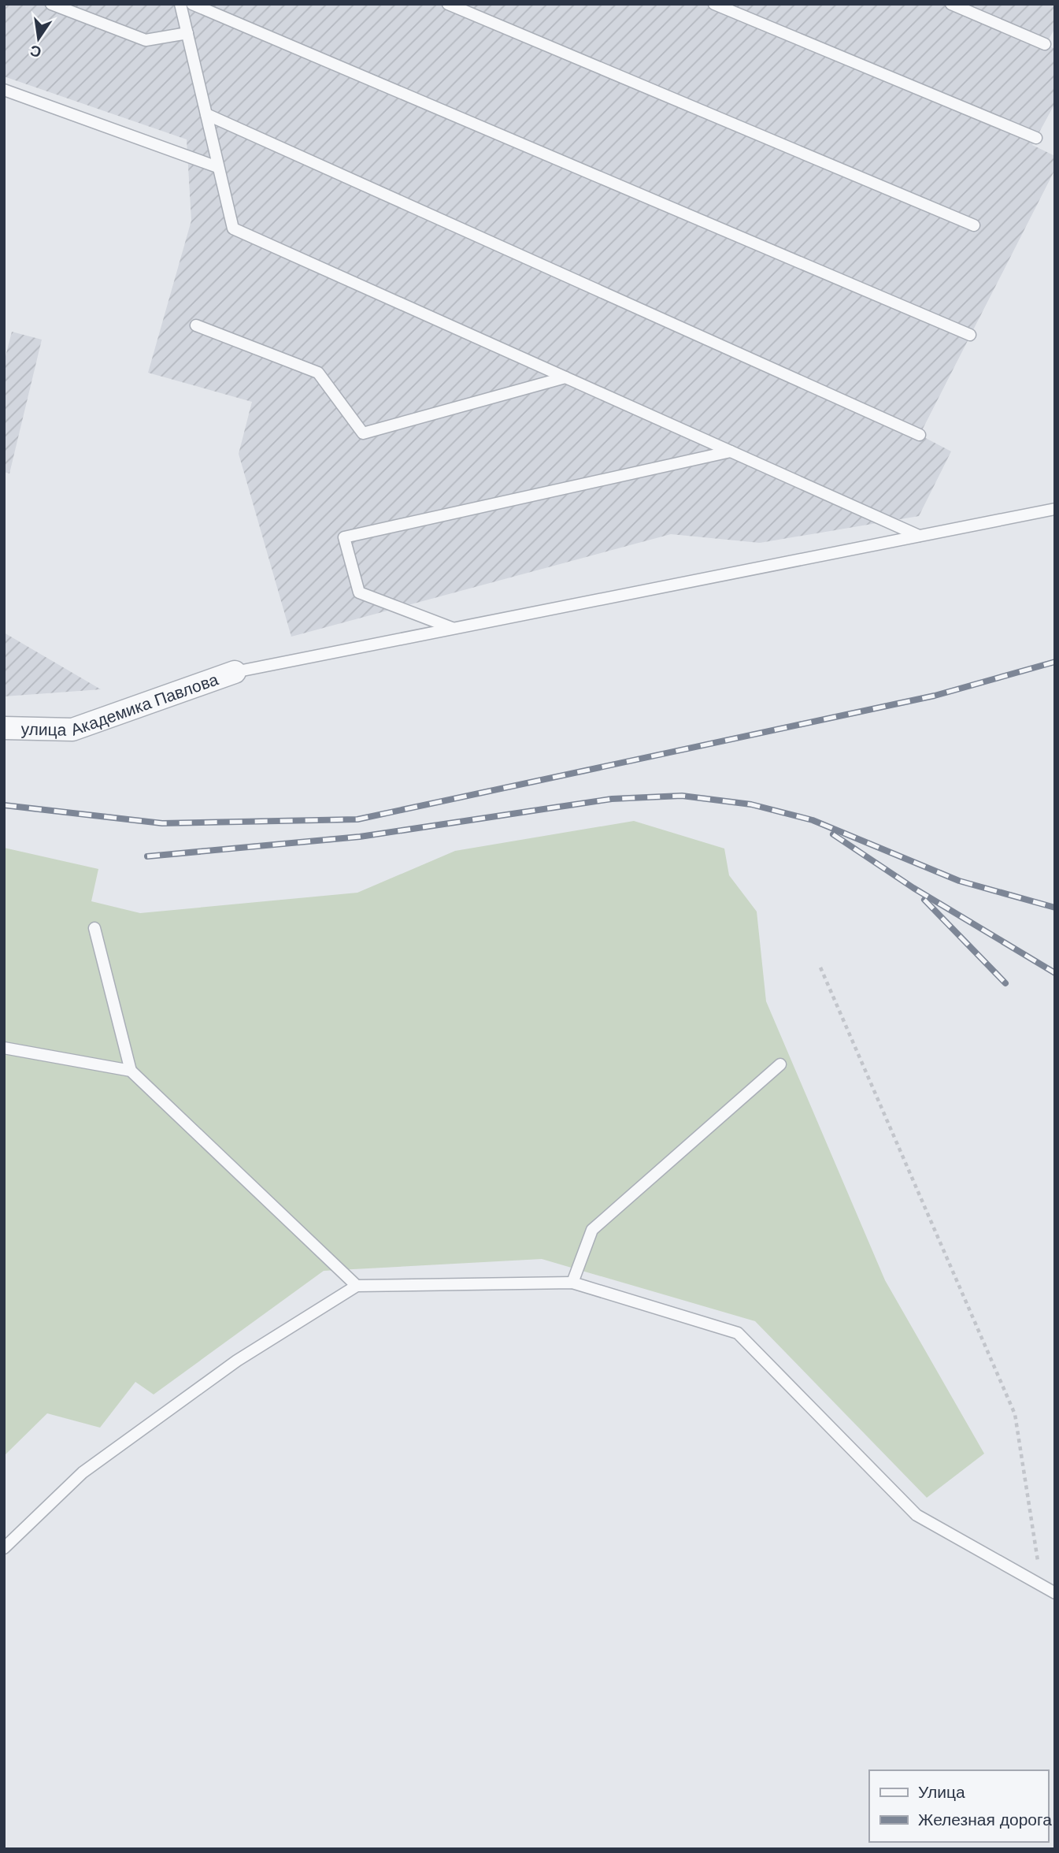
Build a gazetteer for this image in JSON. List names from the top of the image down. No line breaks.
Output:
{"streets":{"street":["улица Академика Павлова"]},"legend":["Улица","Железная дорога"],"north":"bottom"}
